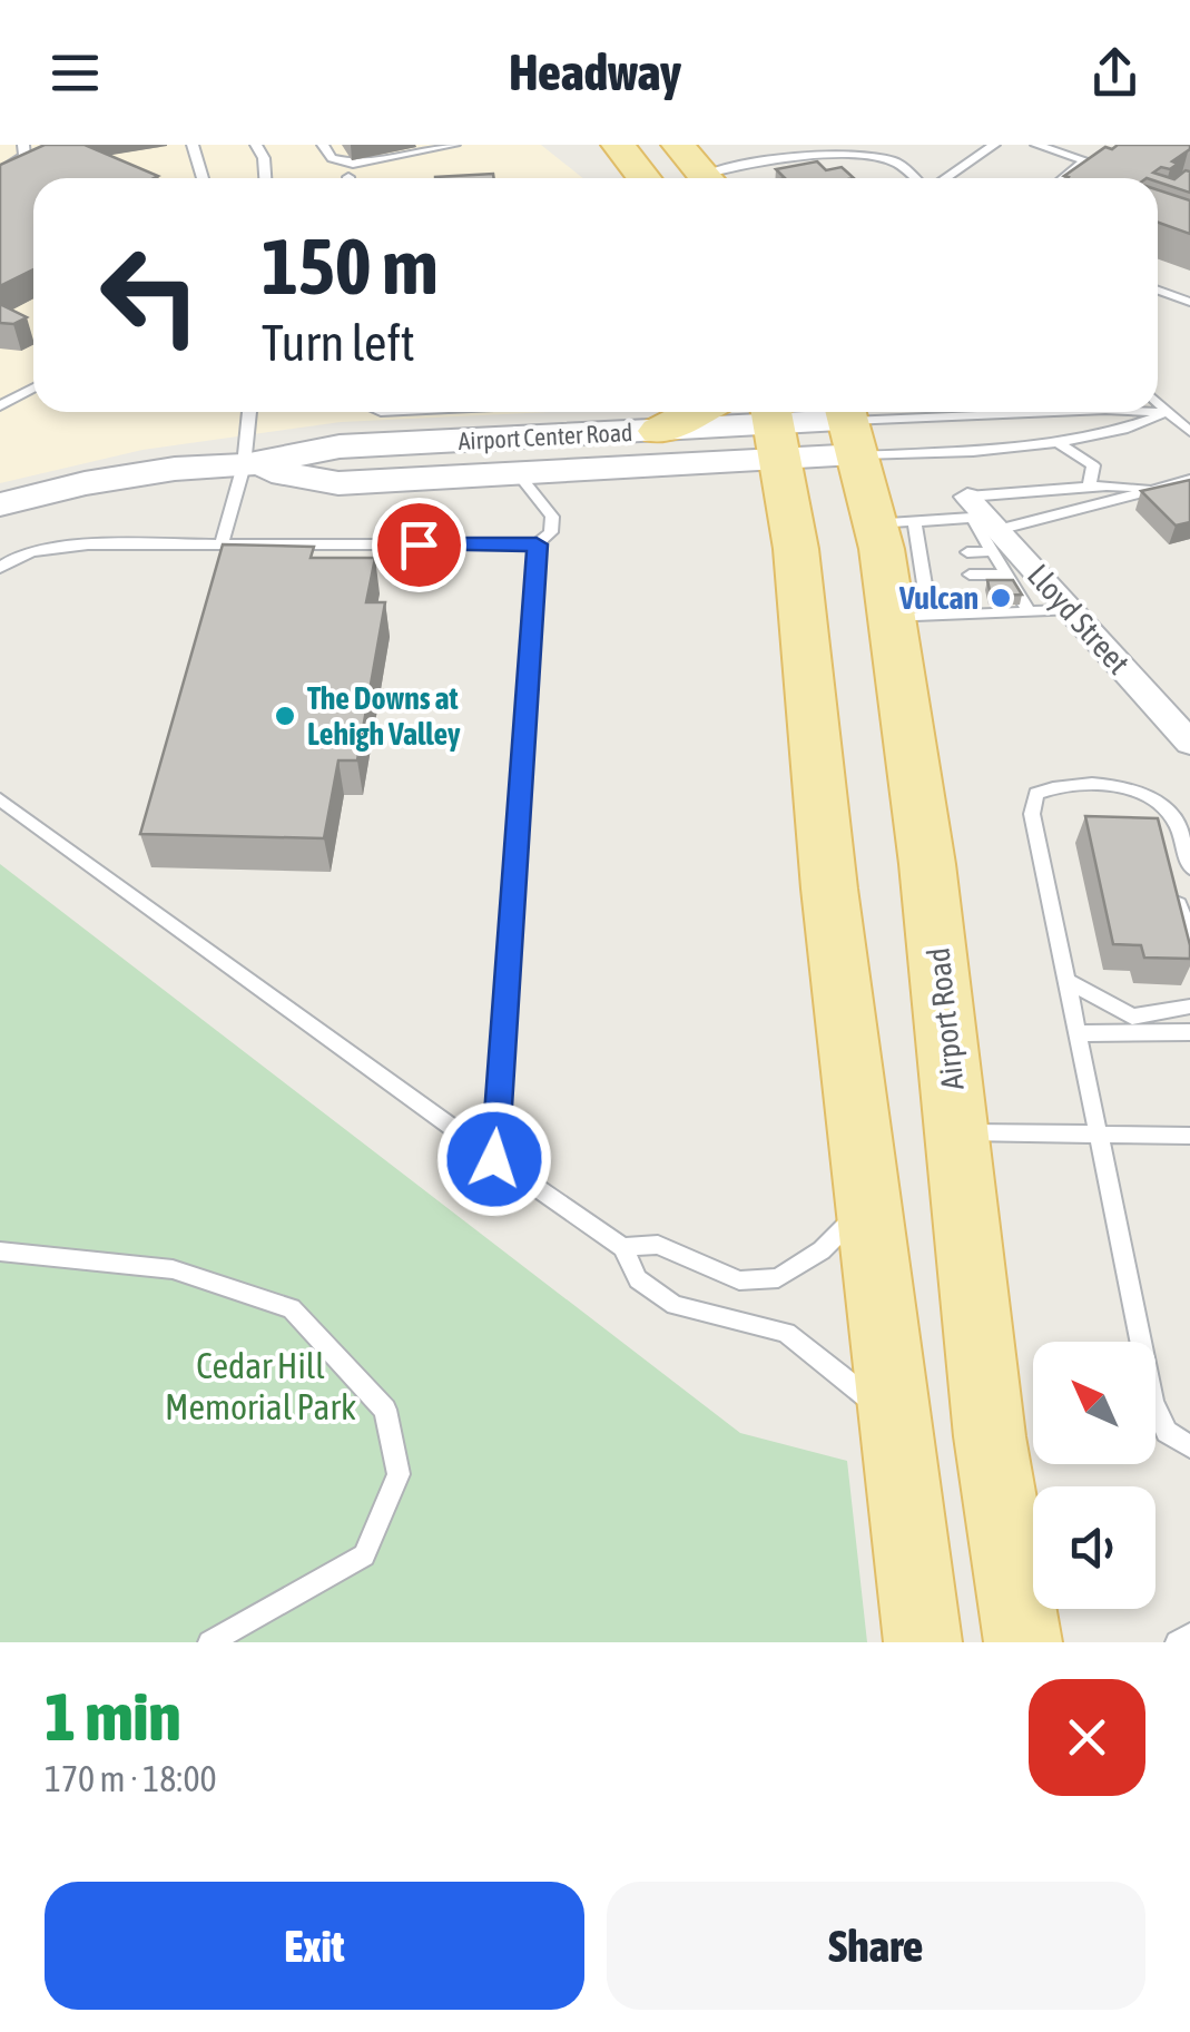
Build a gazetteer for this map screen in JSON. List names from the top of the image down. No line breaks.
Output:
{"streets":{"main road":["Airport Road"],"street":["Airport Center Road","Lloyd Street"]},"parks":["Cedar Hill Memorial Park"],"places":["Vulcan","The Downs at Lehigh Valley"],"north":"top left","page":{"header":"Headway","turn":["150 m","Turn left"],"heading":["1 min","170 m · 18:00"],"buttons":["Exit","Share"]}}
